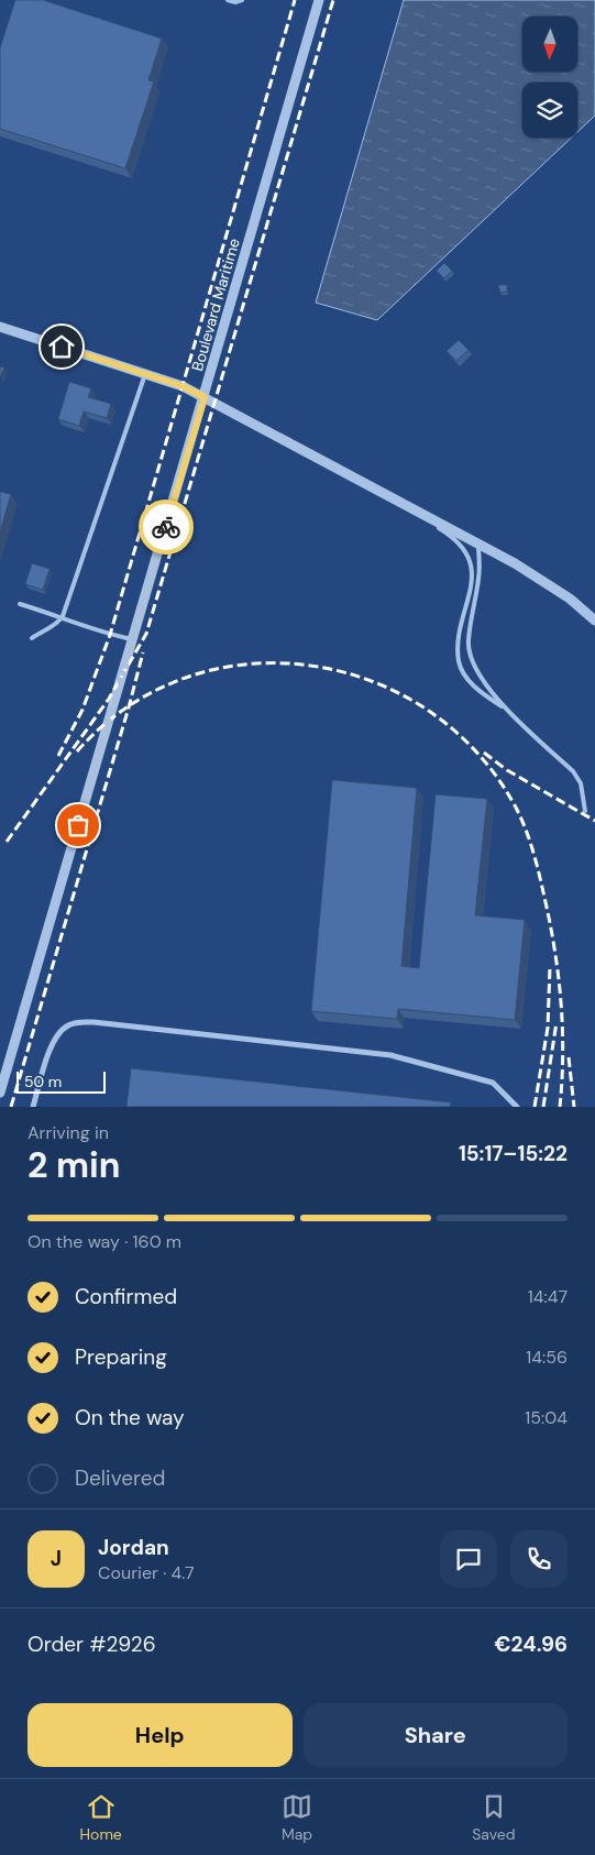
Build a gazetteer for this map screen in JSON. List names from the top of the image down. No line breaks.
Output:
{"streets":{"street":["Boulevard Maritime"]},"scale_bar":"50 m","north":"bottom","page":{"scale":"50 m","heading":["2 min","Arriving in","15:17–15:22"],"panel":["Jordan","Courier · 4.7","Order #2926","€24.96"],"bar":"On the way · 160 m","list":[["Confirmed","14:47"],["Preparing","14:56"],["On the way","15:04"],"Delivered"],"round":"J","buttons":["Help","Share"],"tabs":["Home","Map","Saved"]}}
